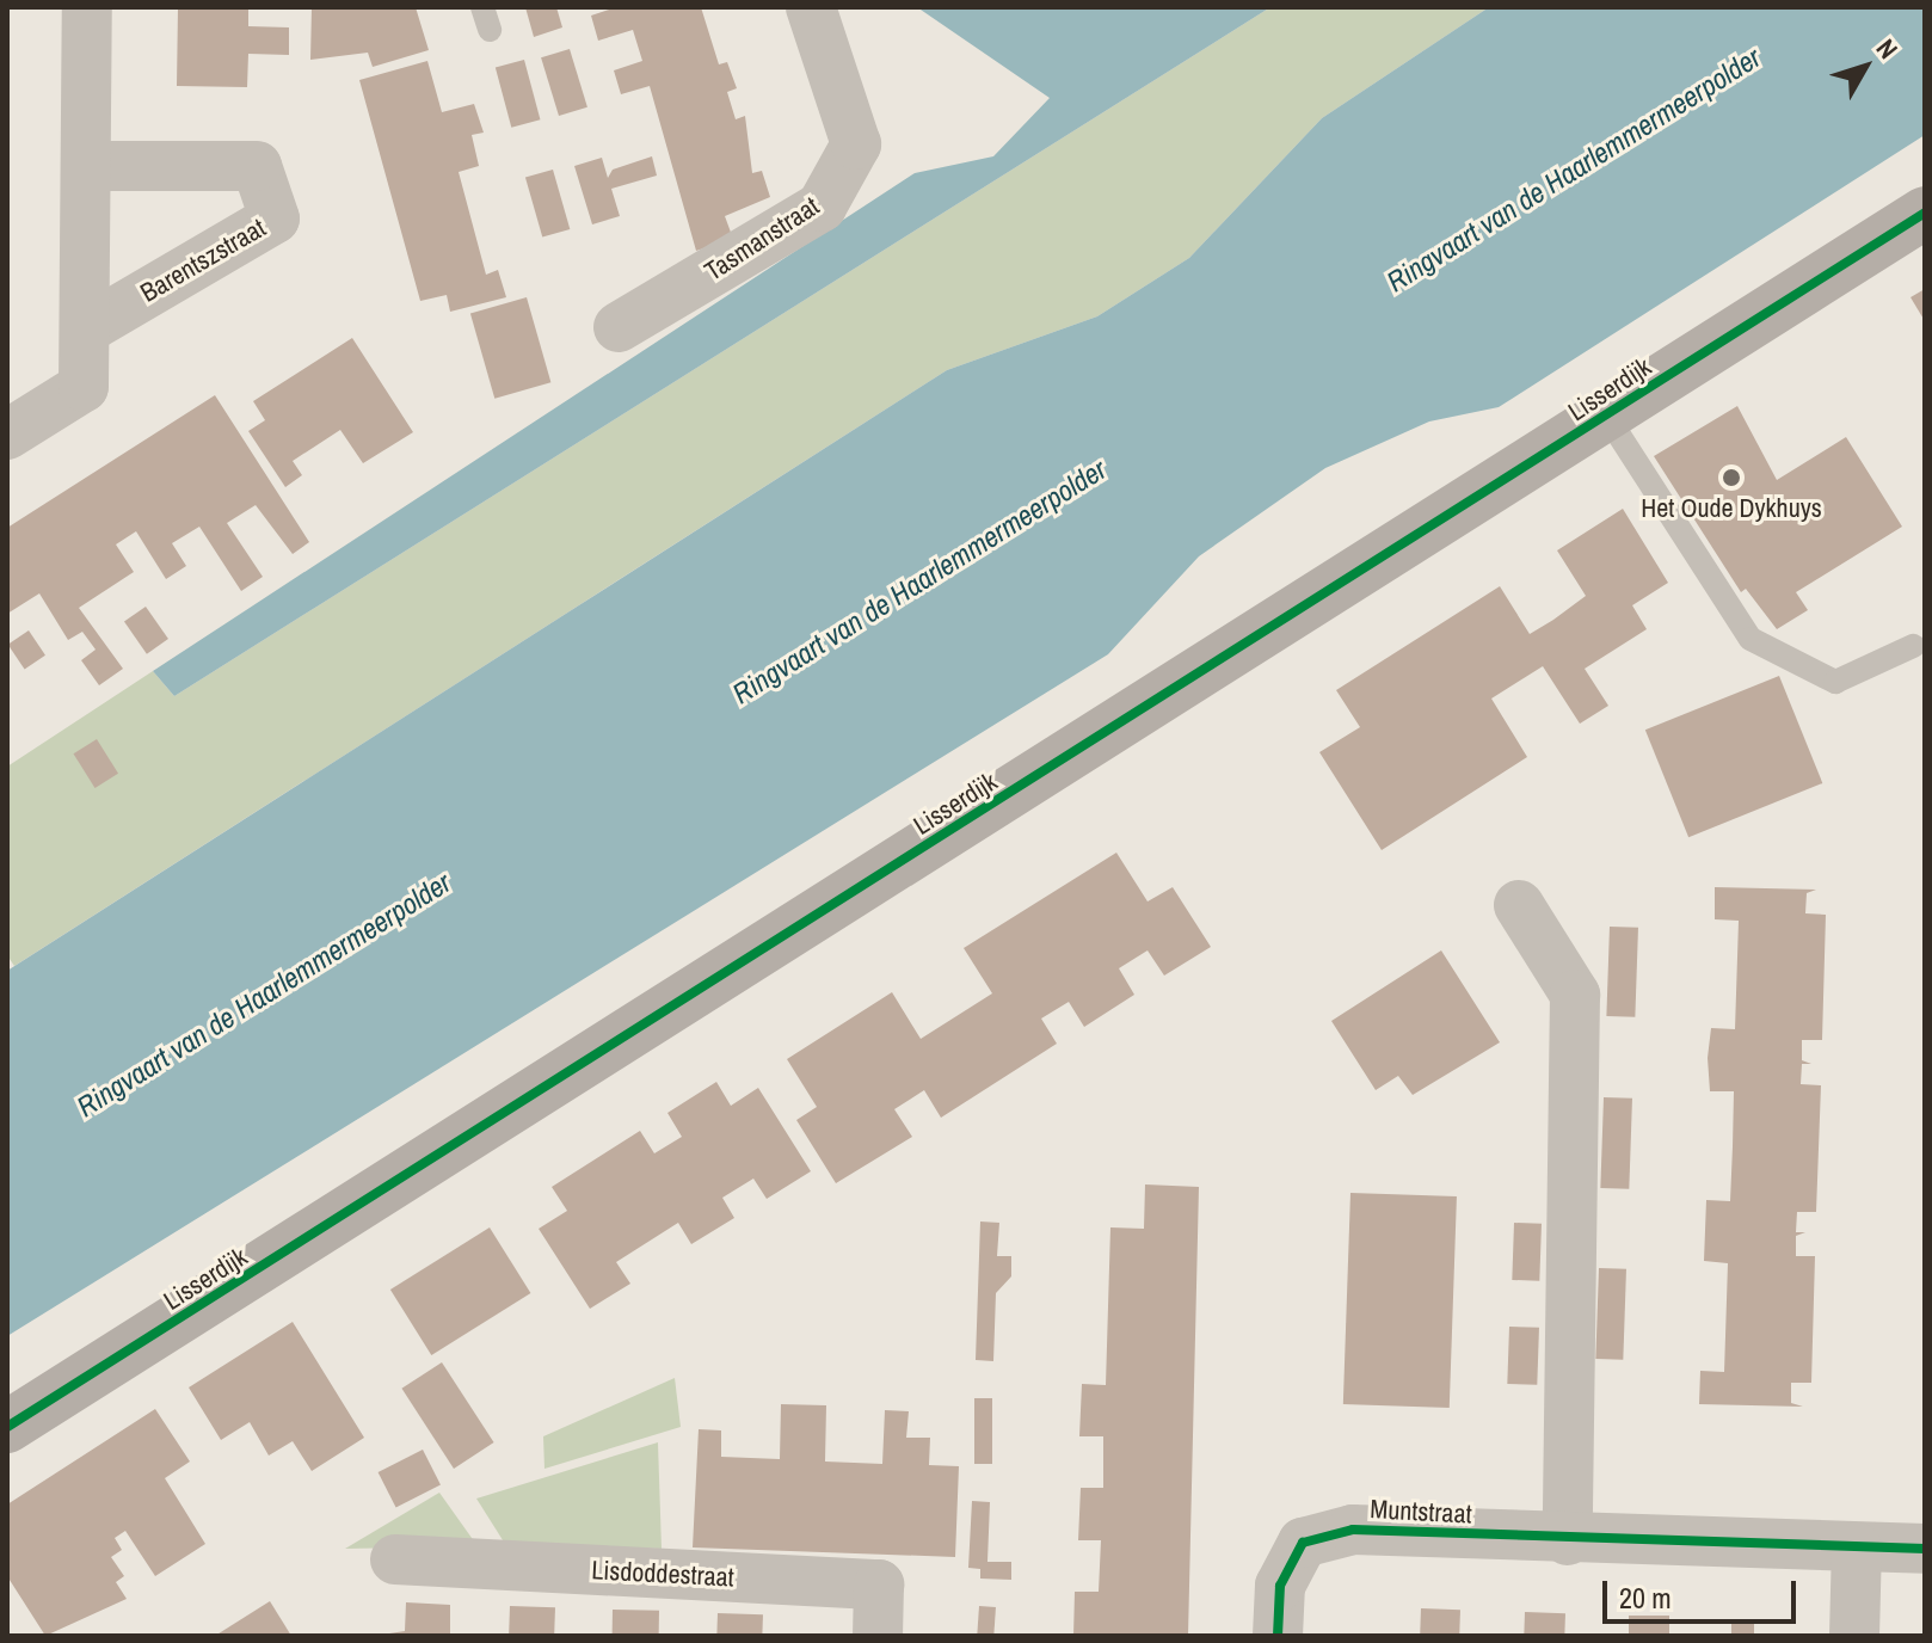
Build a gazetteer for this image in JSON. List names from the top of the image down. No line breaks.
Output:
{"streets":{"street":["Tasmanstraat","Barentszstraat","Lisserdijk","Muntstraat","Lisdoddestraat"]},"water":["Ringvaart van de Haarlemmermeerpolder"],"places":["Het Oude Dykhuys"],"scale_bar":"20 m","north":"top right"}
